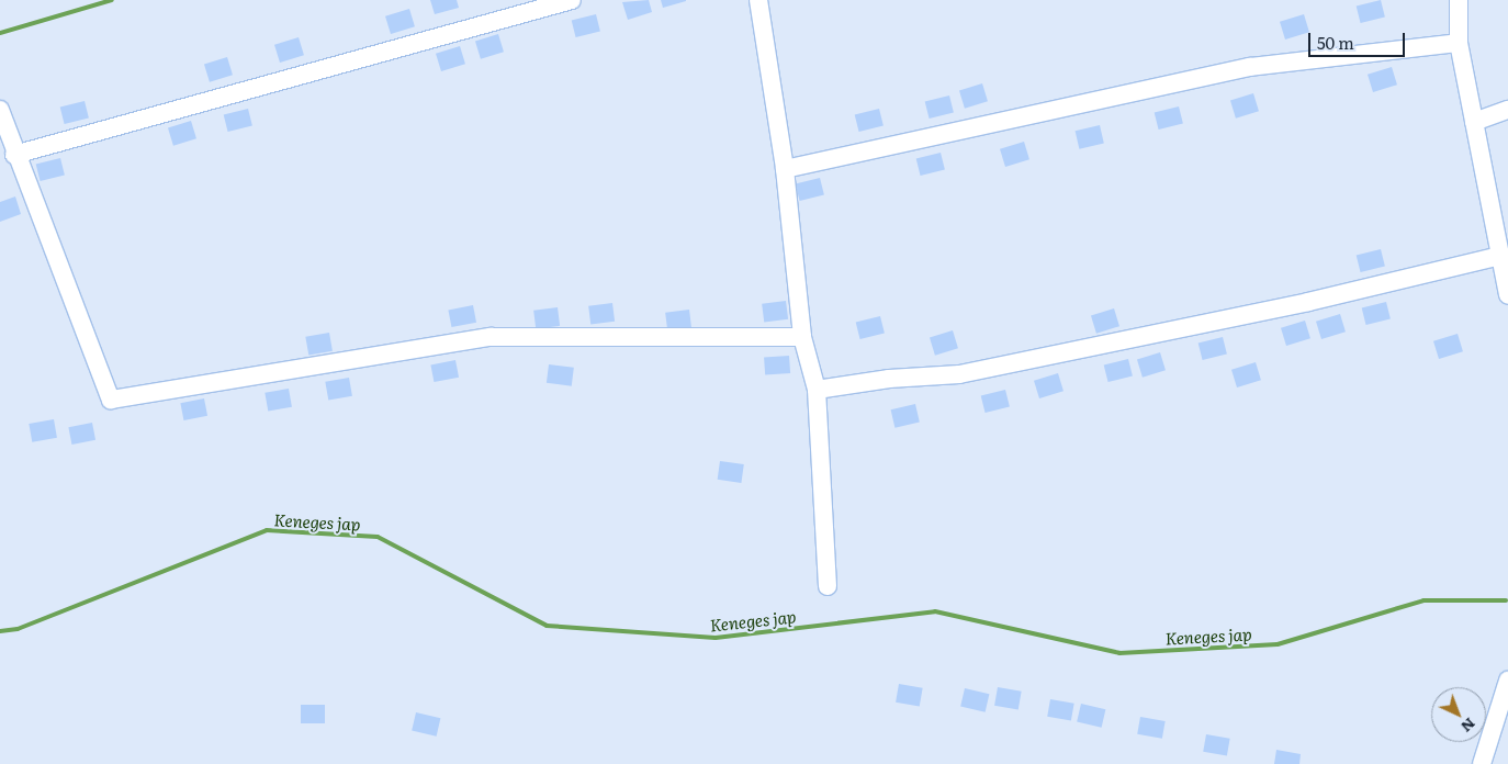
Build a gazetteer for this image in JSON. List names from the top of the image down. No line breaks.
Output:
{"water":["Keneges jap"],"scale_bar":"50 m","north":"bottom right"}
